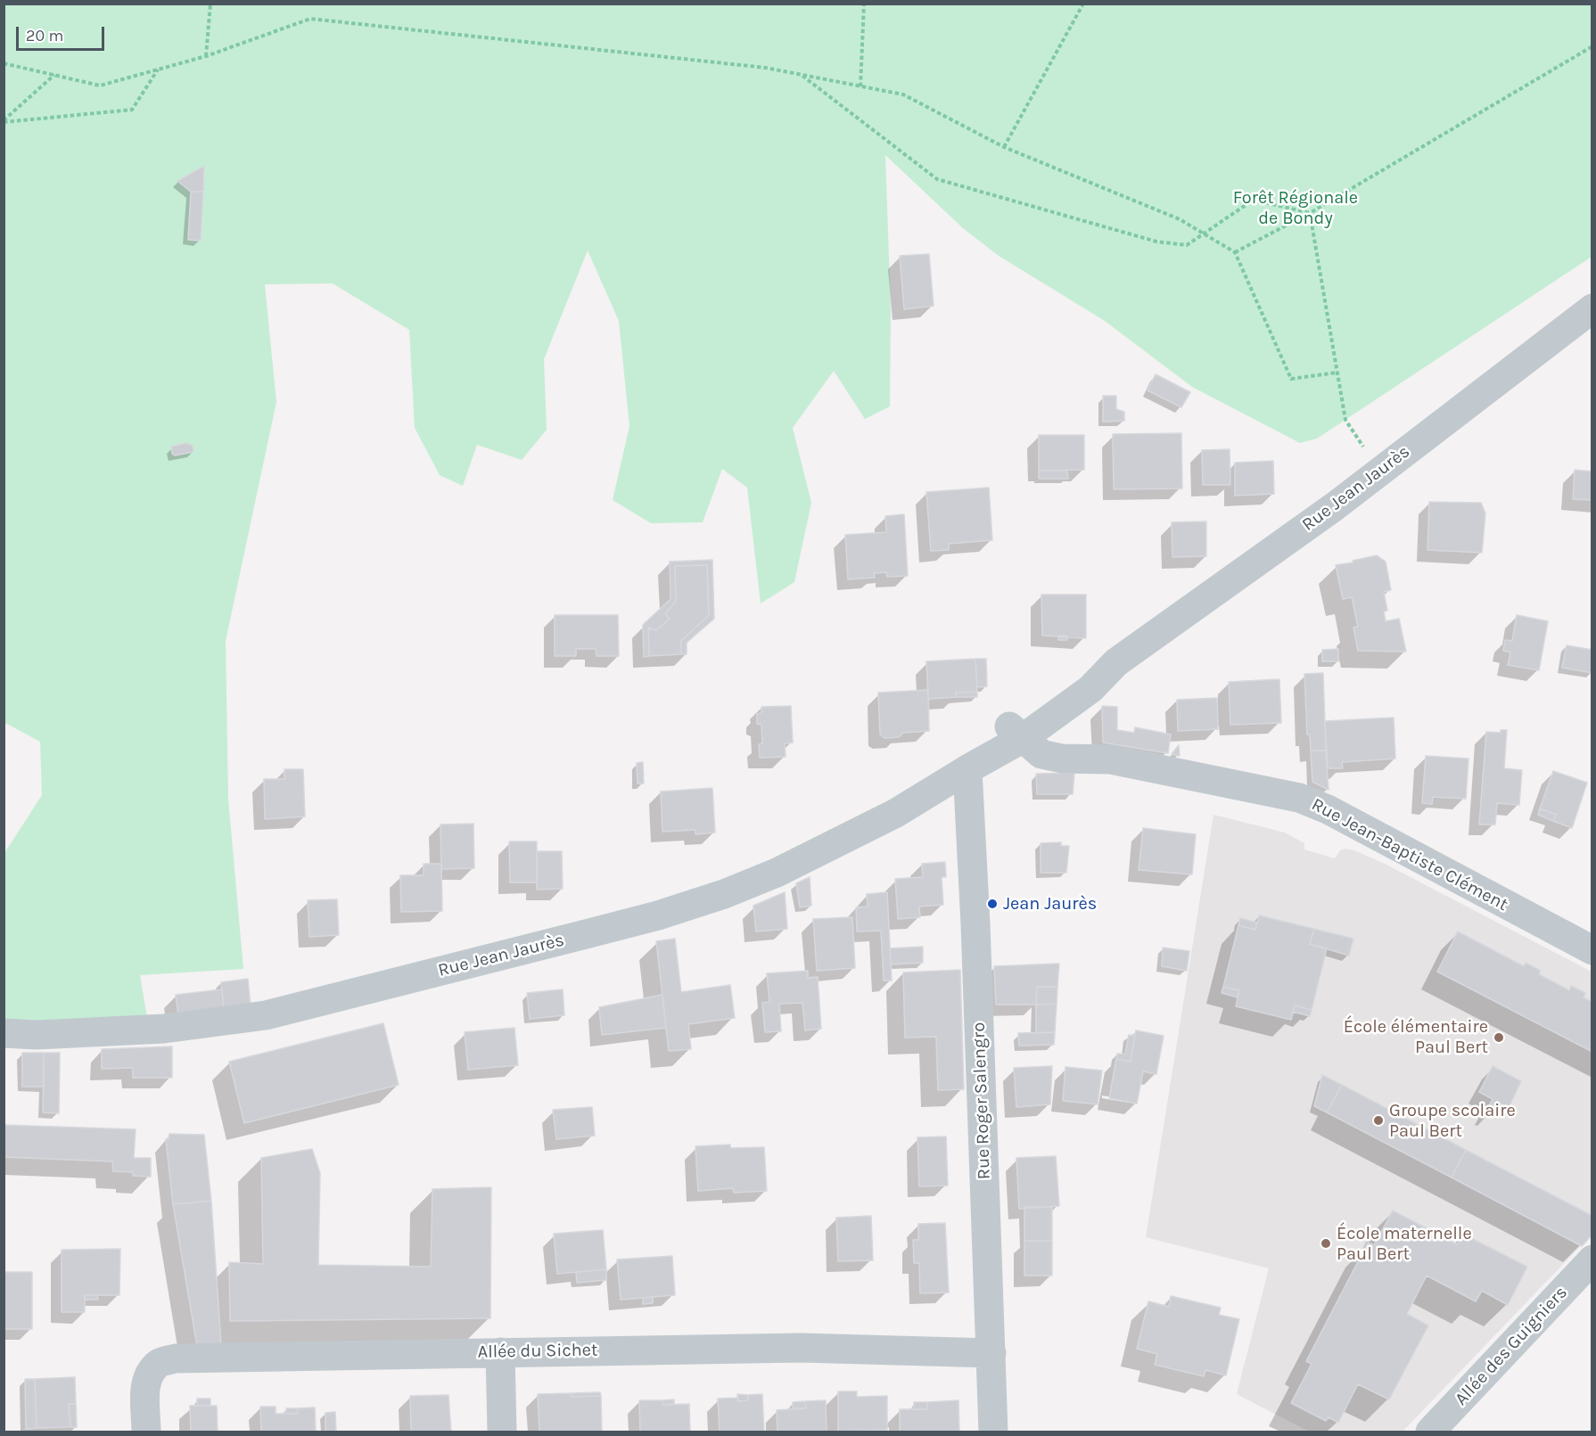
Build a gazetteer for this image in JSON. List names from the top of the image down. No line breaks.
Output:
{"streets":{"street":["Rue Jean Jaurès","Rue Jean-Baptiste Clément","Rue Roger Salengro","Allée des Guigniers","Allée du Sichet"]},"crossings":[["Rue Jean Jaurès","Rue Jean-Baptiste Clément"],["Rue Jean Jaurès","Rue Roger Salengro"],["Rue Roger Salengro","Allée du Sichet"]],"parks":["Forêt Régionale de Bondy"],"places":["Jean Jaurès","École élémentaire Paul Bert","Groupe scolaire Paul Bert","École maternelle Paul Bert"],"scale_bar":"20 m"}
